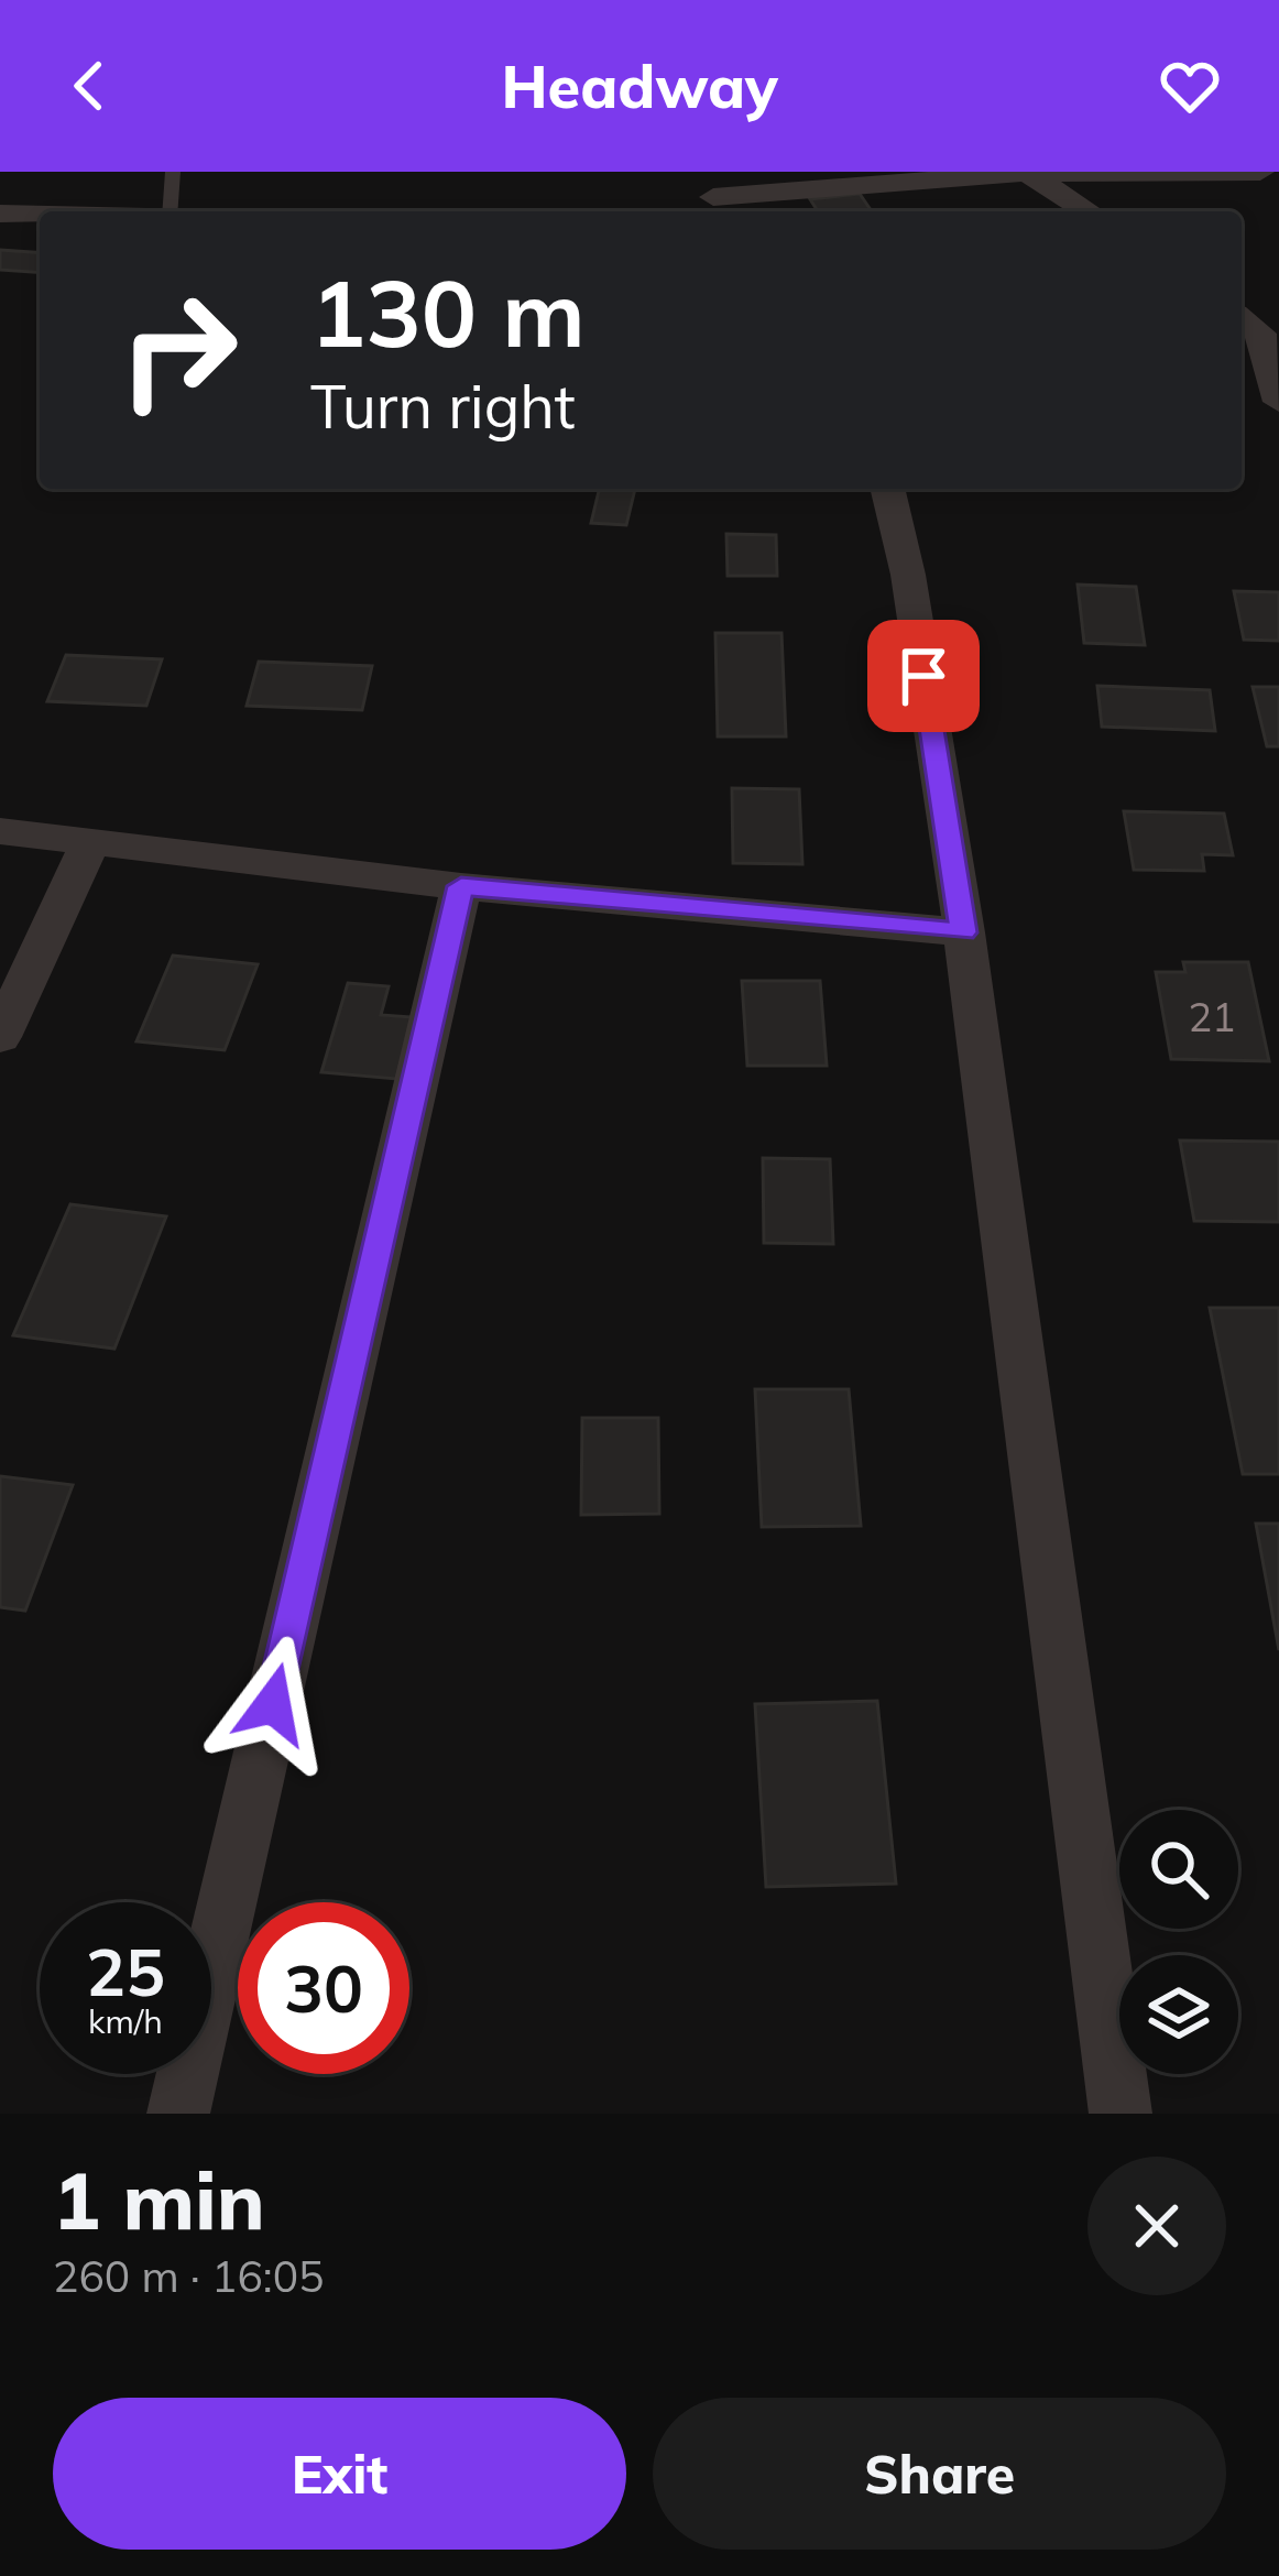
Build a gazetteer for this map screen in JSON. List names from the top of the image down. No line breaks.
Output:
{"house_numbers":["21"],"page":{"header":"Headway","turn":["130 m","Turn right"],"speed":"25 km/h","limit":"30","heading":["1 min","260 m · 16:05"],"buttons":["Exit","Share"]}}
